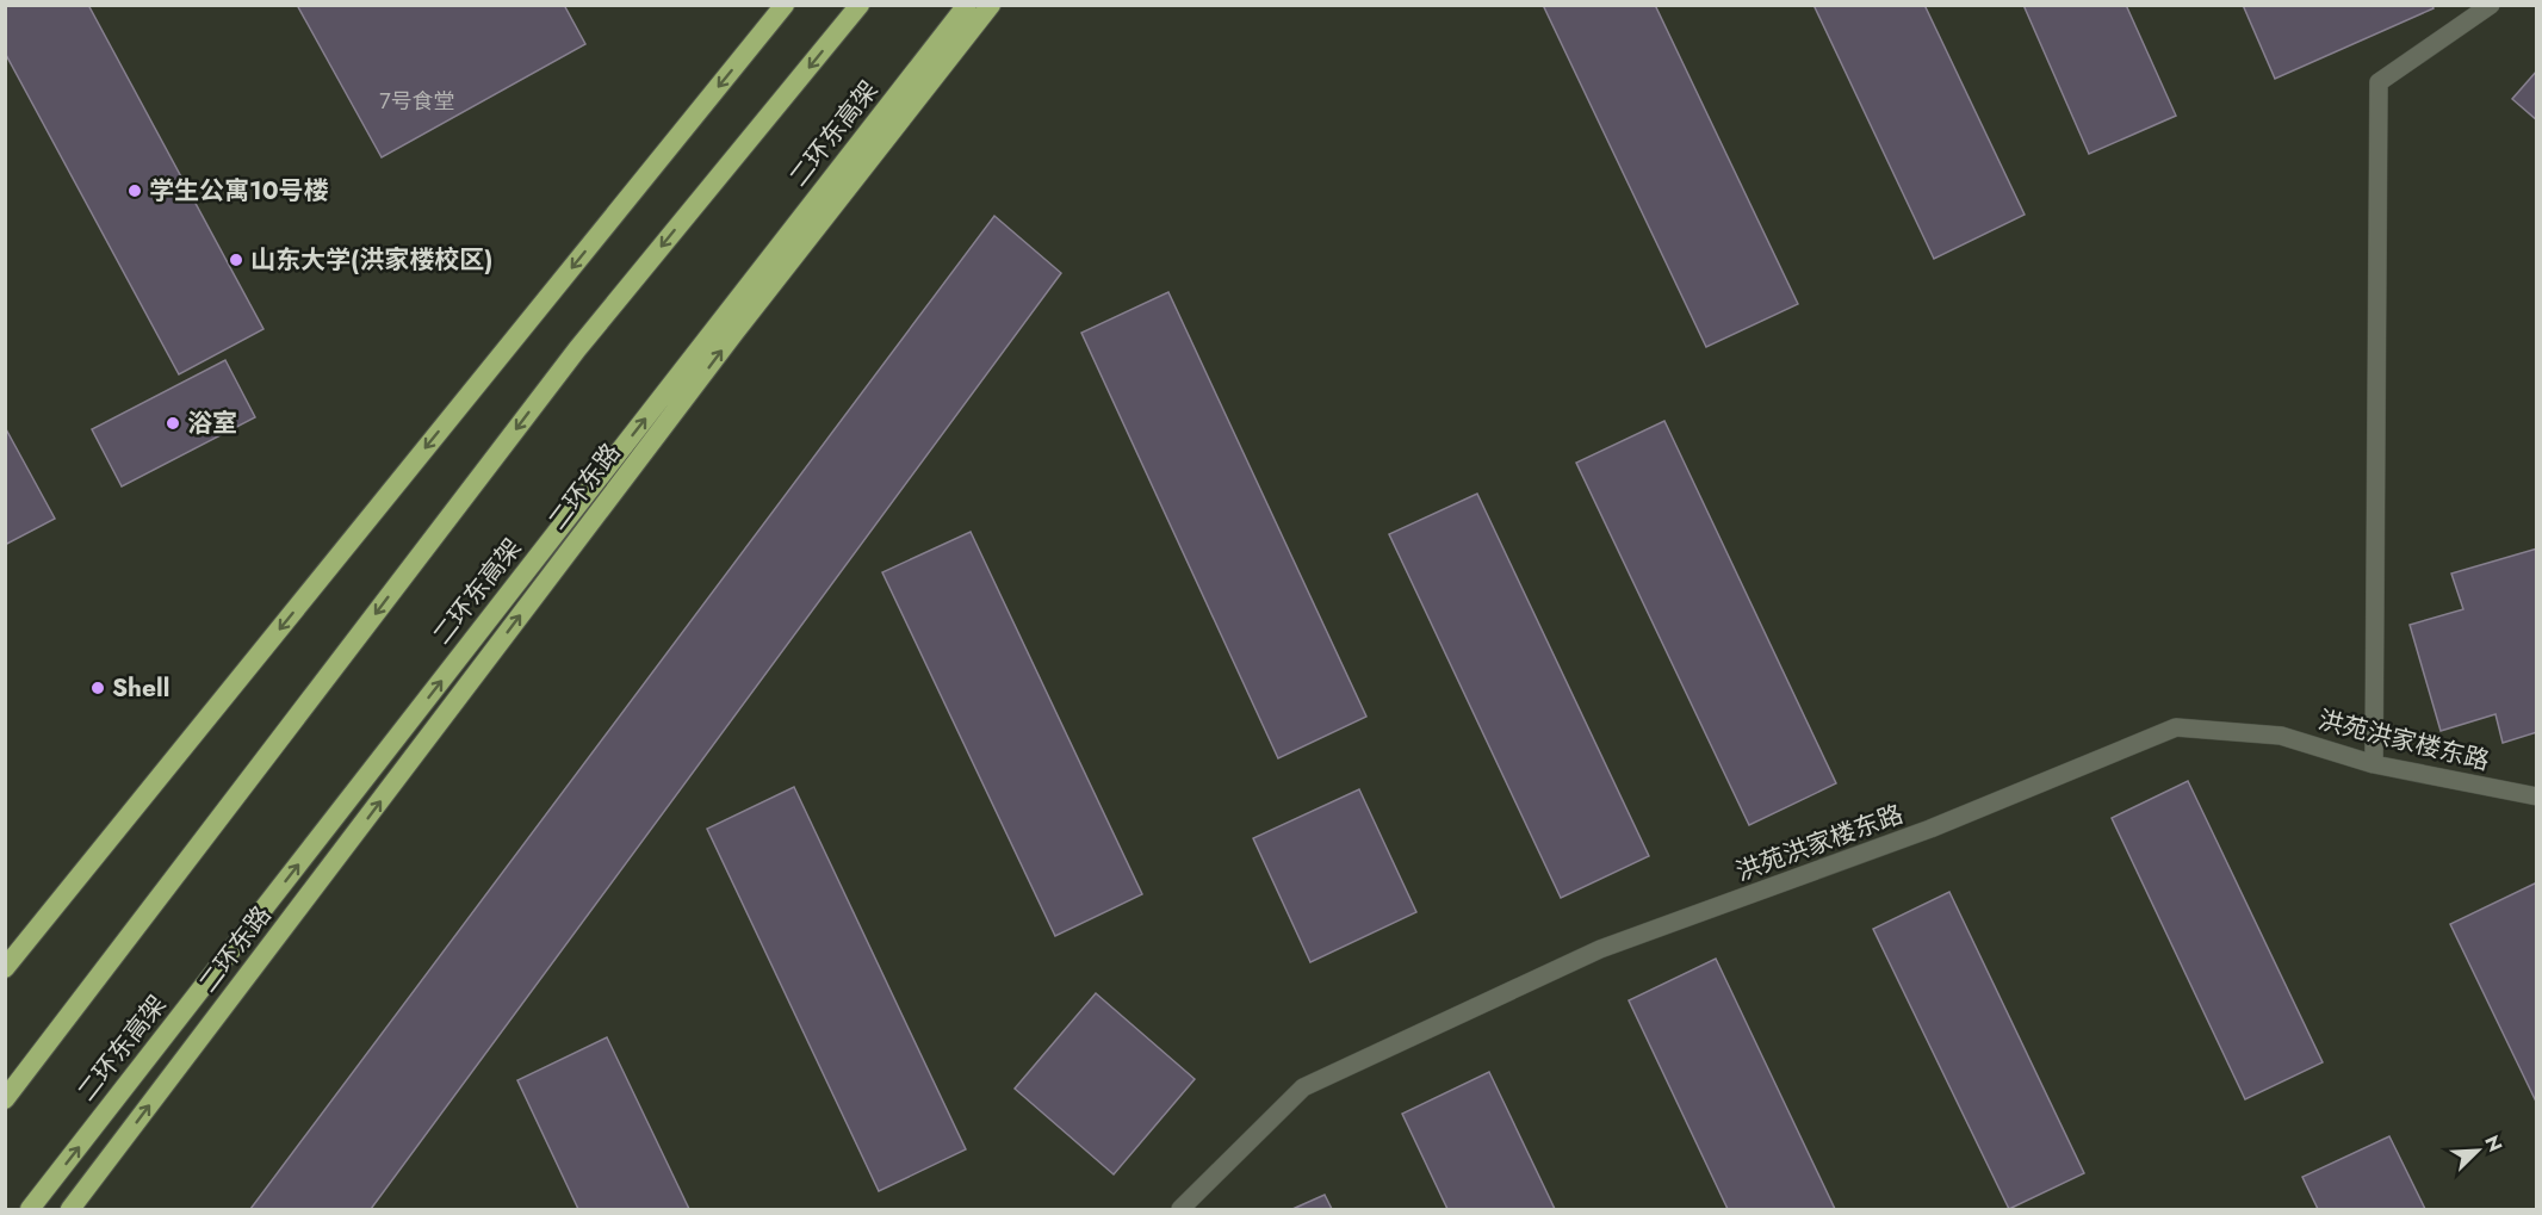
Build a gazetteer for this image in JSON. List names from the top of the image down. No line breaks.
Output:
{"streets":{"highway":["二环东高架","二环东路"],"street":["洪苑洪家楼东路"]},"places":["学生公寓10号楼","山东大学(洪家楼校区)","浴室","Shell"],"house_numbers":["7号食堂"],"north":"top right"}
